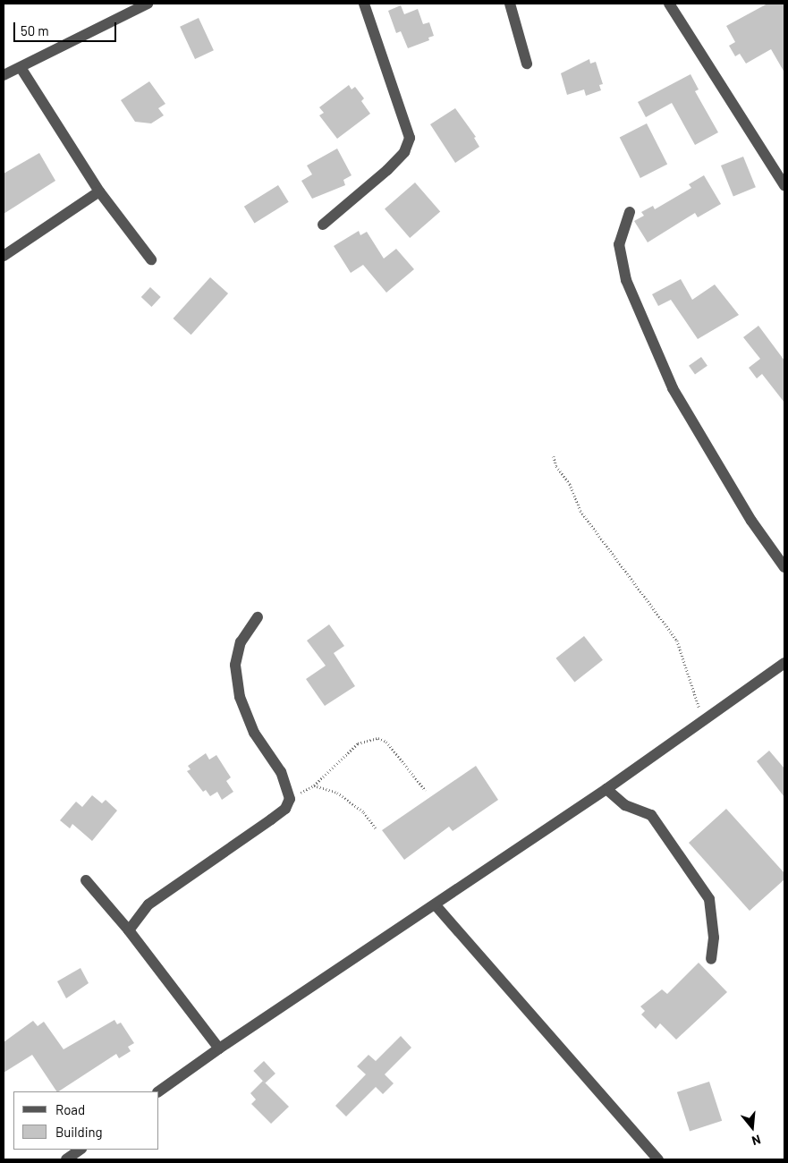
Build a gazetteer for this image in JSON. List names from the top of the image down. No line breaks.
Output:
{"legend":["Road","Building"],"scale_bar":"50 m","north":"bottom"}
